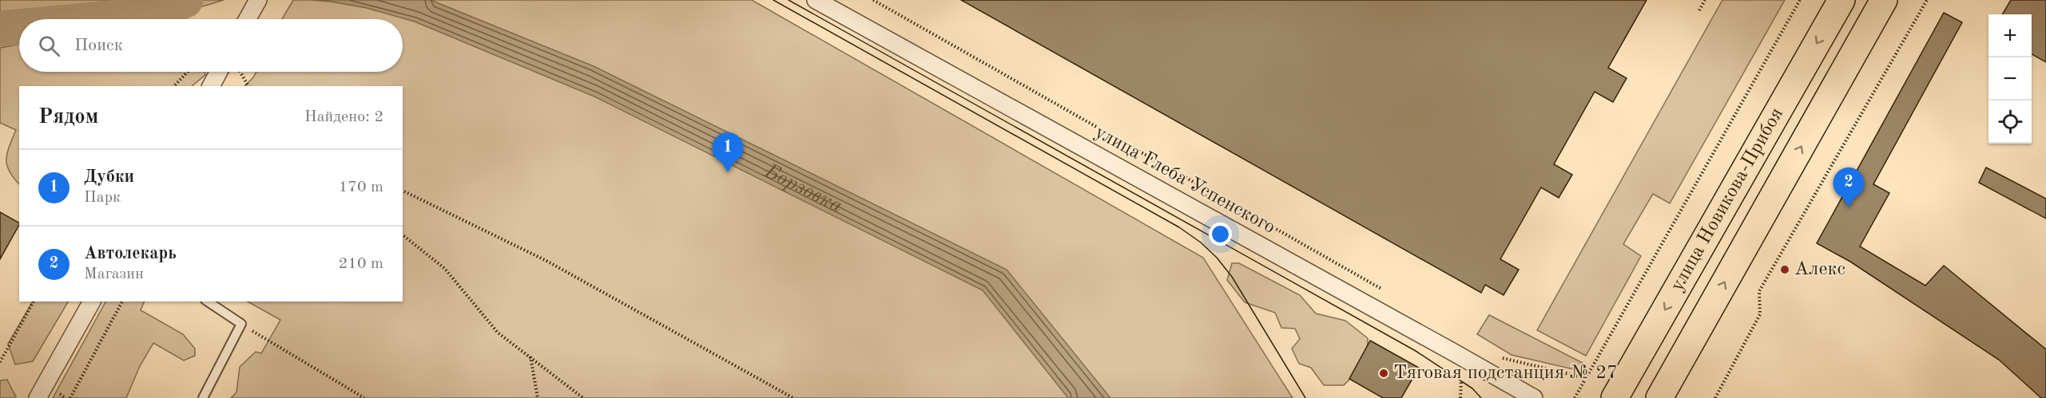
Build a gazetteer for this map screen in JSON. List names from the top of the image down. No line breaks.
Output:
{"streets":{"main road":["улица Новикова-Прибоя"],"street":["улица Глеба Успенского"]},"water":["Борзовка"],"places":["Алекс","Тяговая подстанция № 27"],"page":{"map_buttons":["+","−"],"search":"Поиск","heading":["Рядом","Найдено: 2"],"pins":["1","2"],"list":[{"mark":"1","name":"Дубки","note":"Парк","value":"170 m"},{"mark":"2","name":"Автолекарь","note":"Магазин","value":"210 m"}]}}
